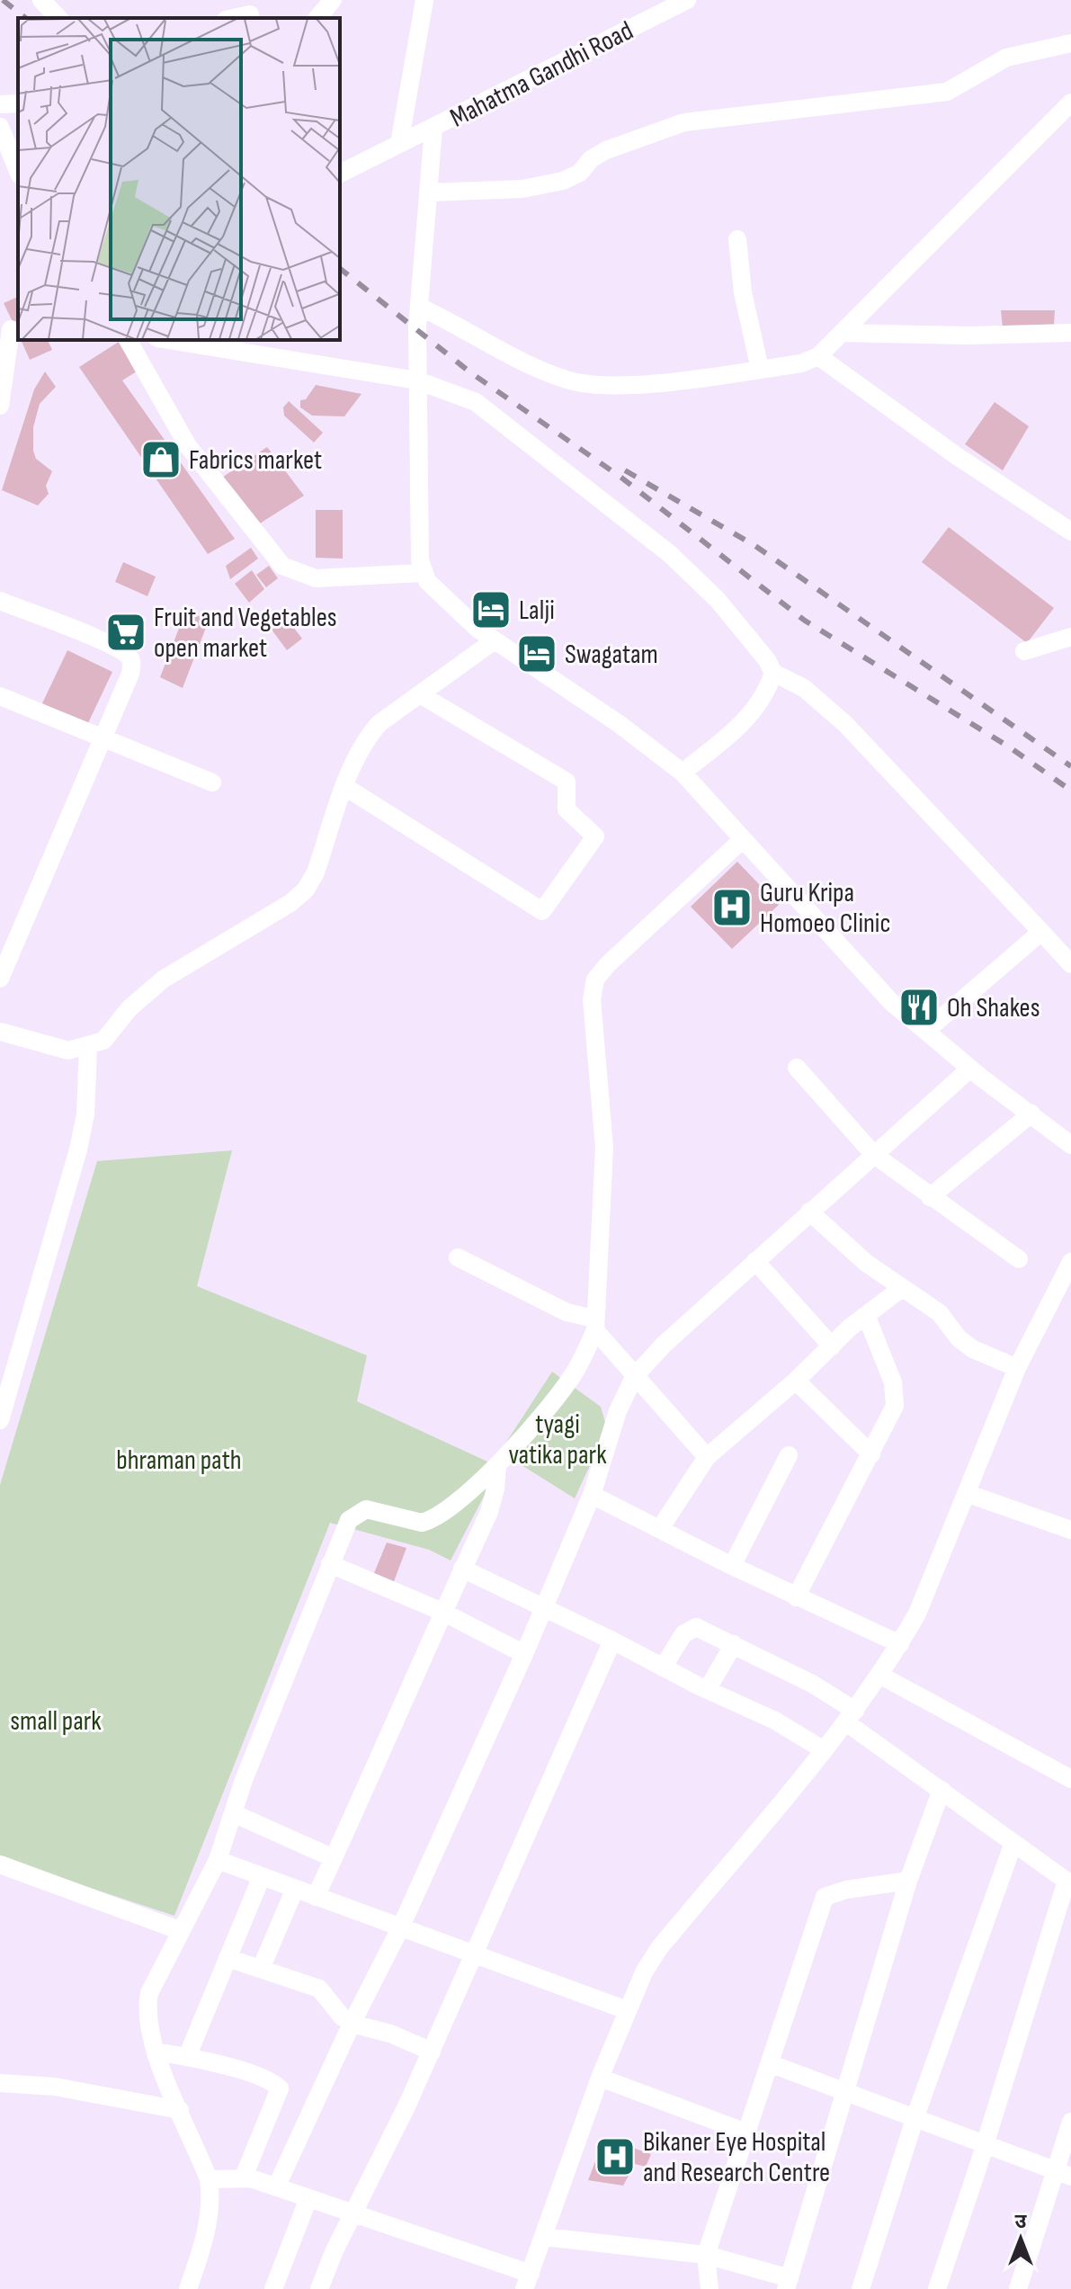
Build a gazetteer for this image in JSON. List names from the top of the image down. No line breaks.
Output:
{"streets":{"street":["Mahatma Gandhi Road"]},"parks":["tyagi vatika park","bhraman path","small park"],"places":{"shop":["Fabrics market"],"hotel":["Lalji","Swagatam"],"supermarket":["Fruit and Vegetables open market"],"hospital":["Guru Kripa Homoeo Clinic","Bikaner Eye Hospital and Research Centre"],"restaurant":["Oh Shakes"]},"north":"top"}
